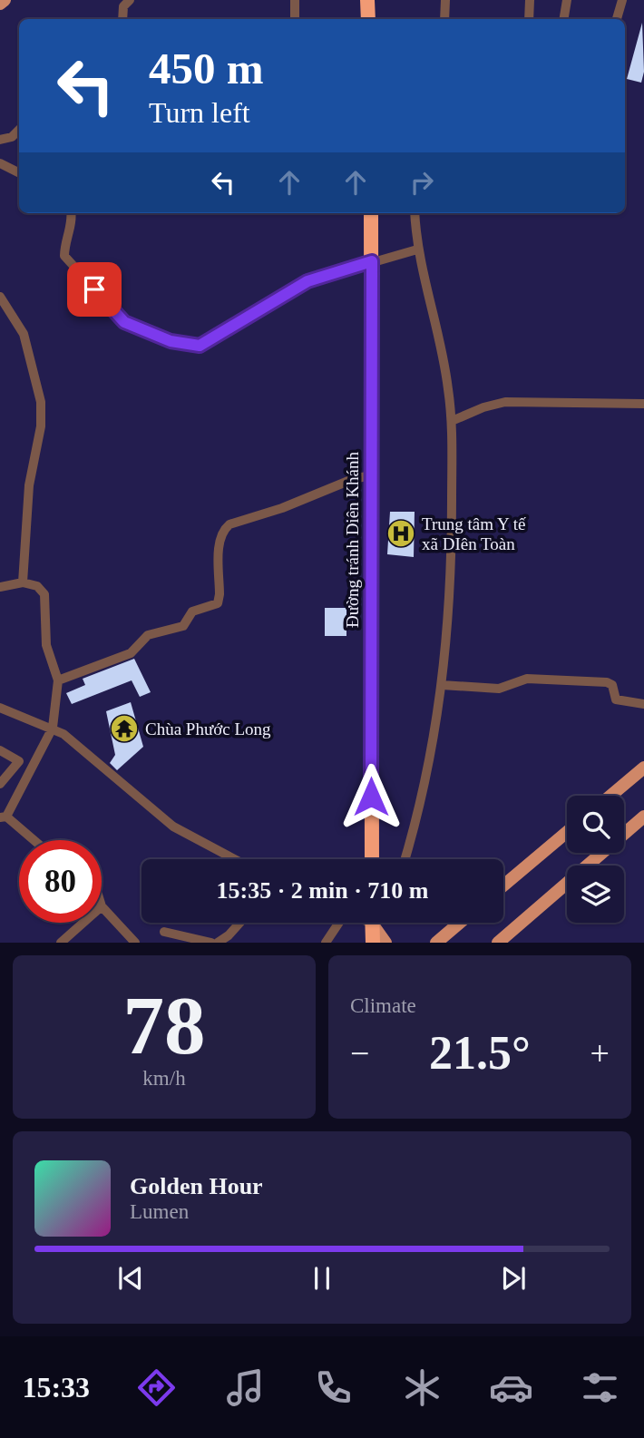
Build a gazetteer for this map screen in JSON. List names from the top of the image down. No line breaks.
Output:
{"streets":{"highway":["Đường tránh Diên Khánh"]},"places":{"hospital":["Trung tâm Y tế xã DIên Toàn"],"temple":["Chùa Phước Long"]},"page":{"turn":["450 m","Turn left"],"limit":"80","trip":"15:35 · 2 min · 710 m","tile":[["78","km/h"],"Climate"],"heat":["−","21.5°","+"],"song":["Golden Hour","Lumen"],"tabs":"15:33"}}
